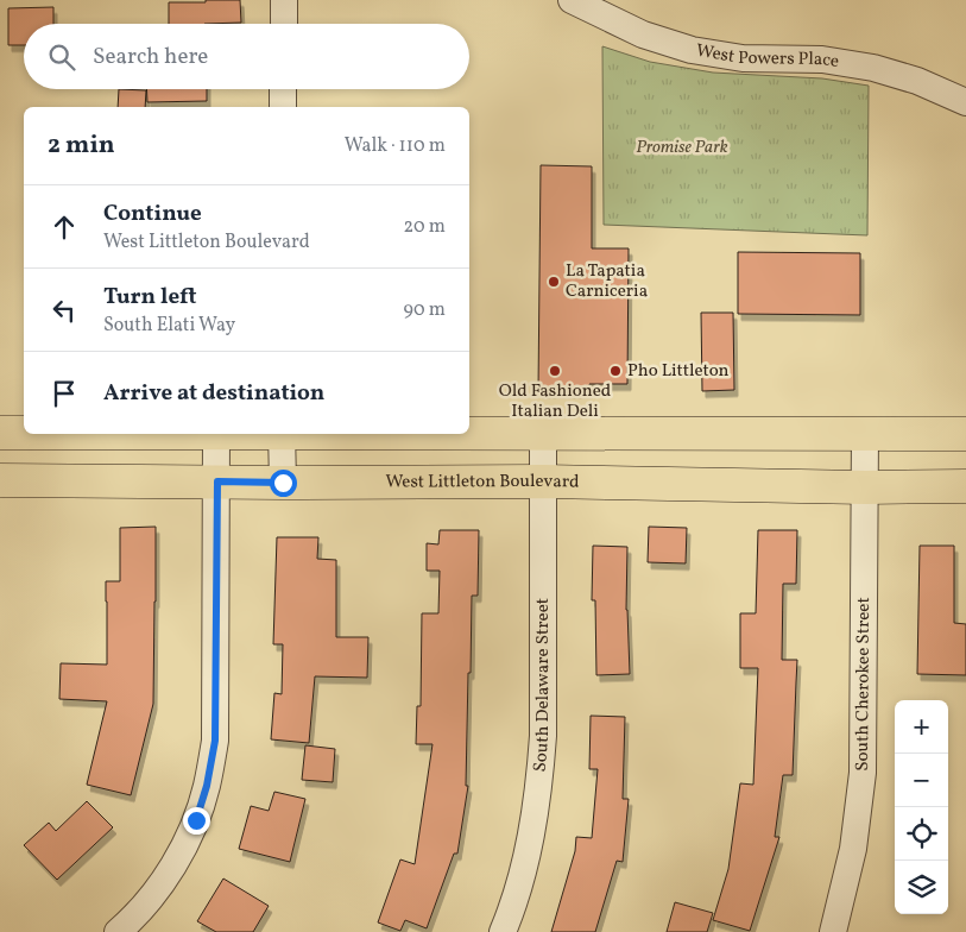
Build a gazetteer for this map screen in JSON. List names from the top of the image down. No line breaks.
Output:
{"streets":{"main road":["West Littleton Boulevard"],"street":["West Powers Place","South Cherokee Street","South Delaware Street"]},"crossings":[["West Littleton Boulevard","South Cherokee Street"],["West Littleton Boulevard","South Delaware Street"]],"parks":["Promise Park"],"places":["La Tapatia Carniceria","Old Fashioned Italian Deli","Pho Littleton"],"page":{"search":"Search here","heading":["2 min","Walk · 110 m"],"list":[["Continue","West Littleton Boulevard","20 m"],["Turn left","South Elati Way","90 m"],"Arrive at destination"],"map_buttons":["+","−"]}}
